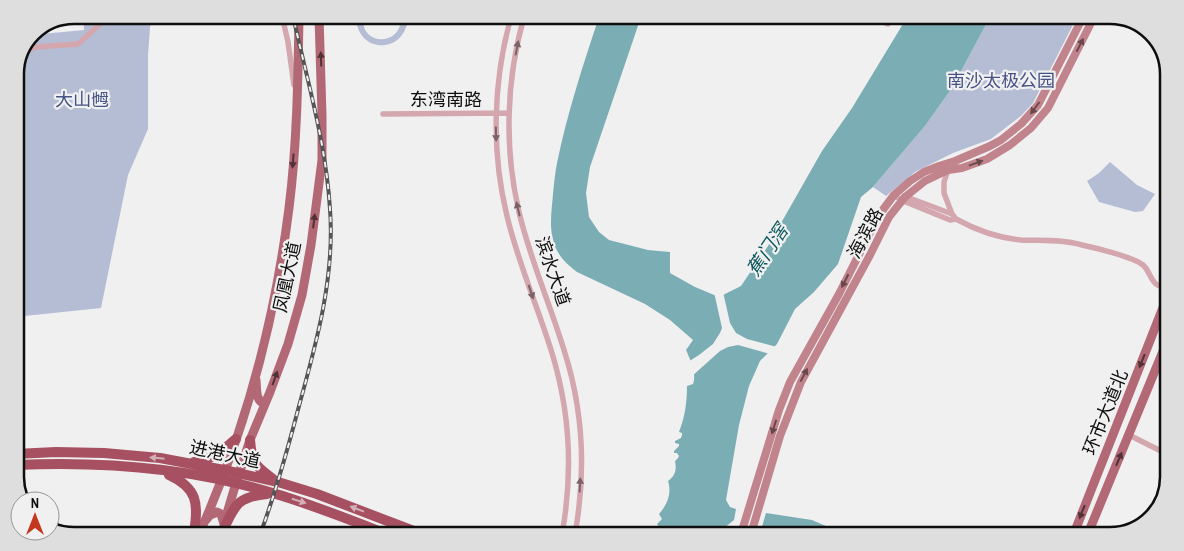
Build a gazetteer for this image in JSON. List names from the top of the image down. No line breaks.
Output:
{"streets":{"highway":["进港大道"],"main road":["凤凰大道","环市大道北"],"street":["东湾南路","海滨路","滨水大道"]},"crossings":[["东湾南路","滨水大道"],["凤凰大道","进港大道"]],"water":["蕉门滘"],"parks":["南沙太极公园","大山乸"],"north":"top"}
